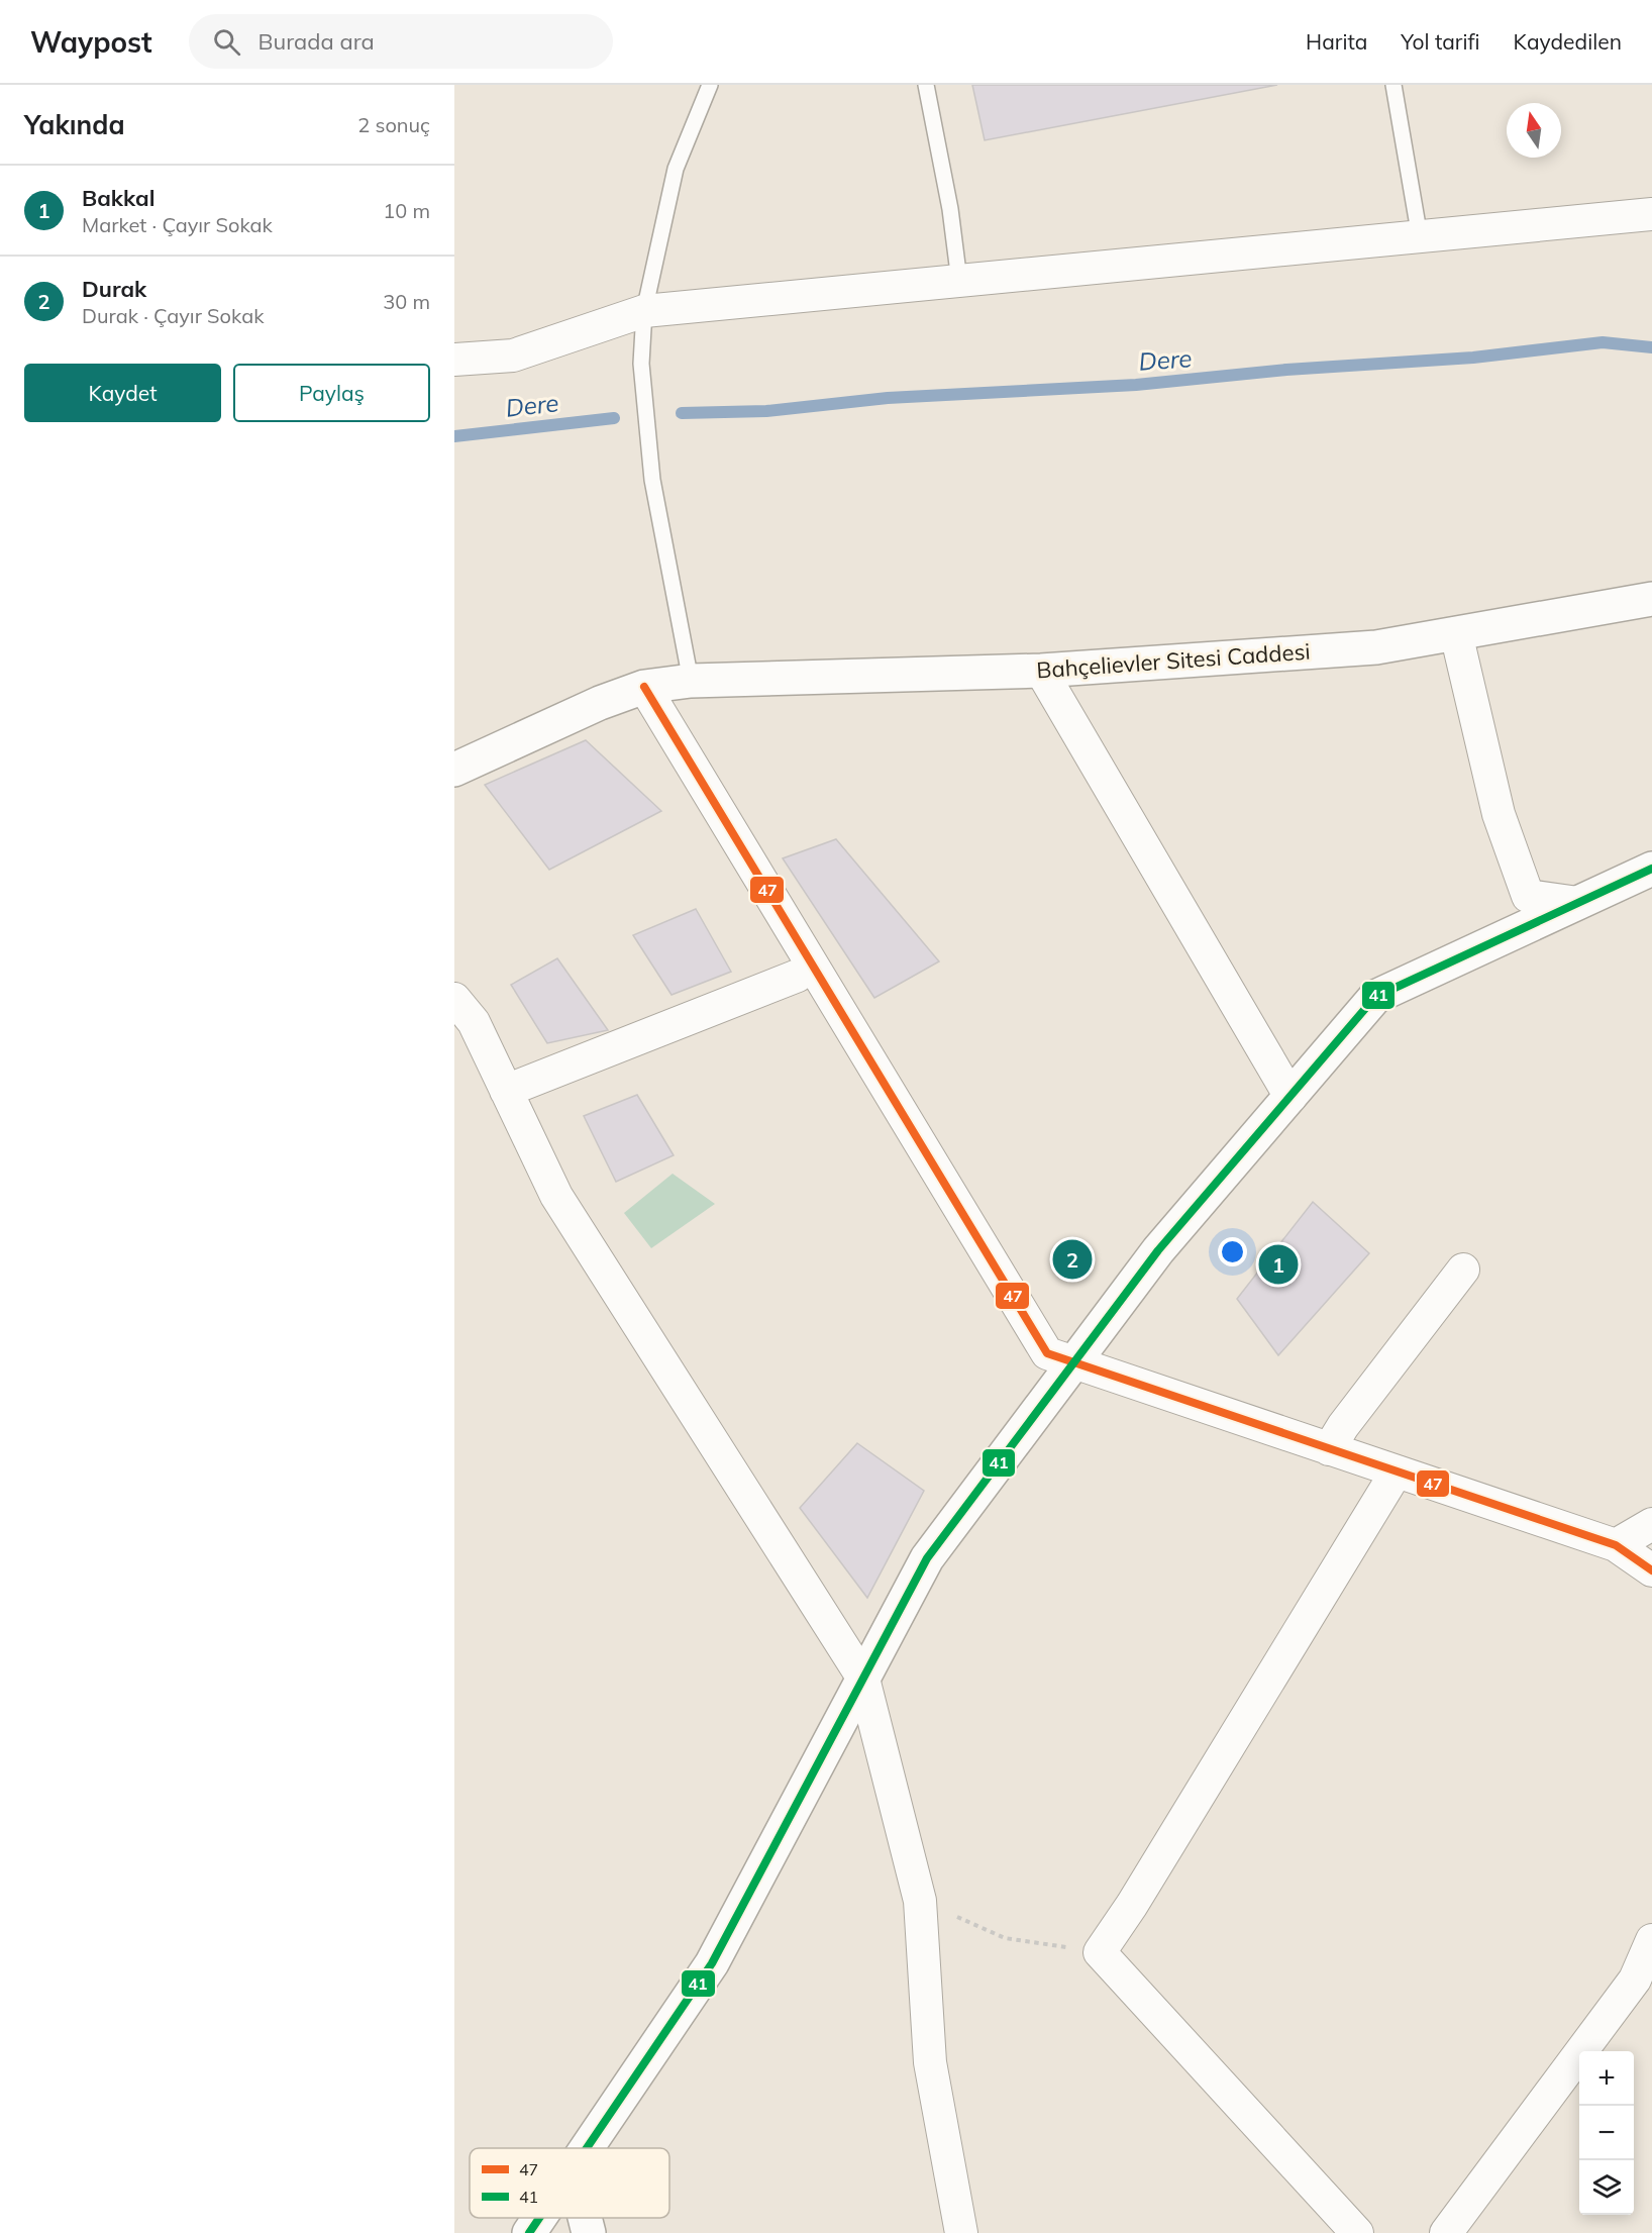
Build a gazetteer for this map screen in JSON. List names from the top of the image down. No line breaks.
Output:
{"streets":{"street":["Bahçelievler Sitesi Caddesi"]},"water":["Dere"],"lines":["transit line 47","transit line 41"],"legend":["47","41"],"north":"top","page":{"header":"Waypost","search":"Burada ara","nav":["Harita","Yol tarifi","Kaydedilen"],"heading":["Yakında","2 sonuç"],"list":[{"mark":"1","name":"Bakkal","note":"Market · Çayır Sokak","value":"10 m"},{"mark":"2","name":"Durak","note":"Durak · Çayır Sokak","value":"30 m"}],"buttons":["Kaydet","Paylaş"],"pins":["2","1"],"map_buttons":["+","−"]}}
